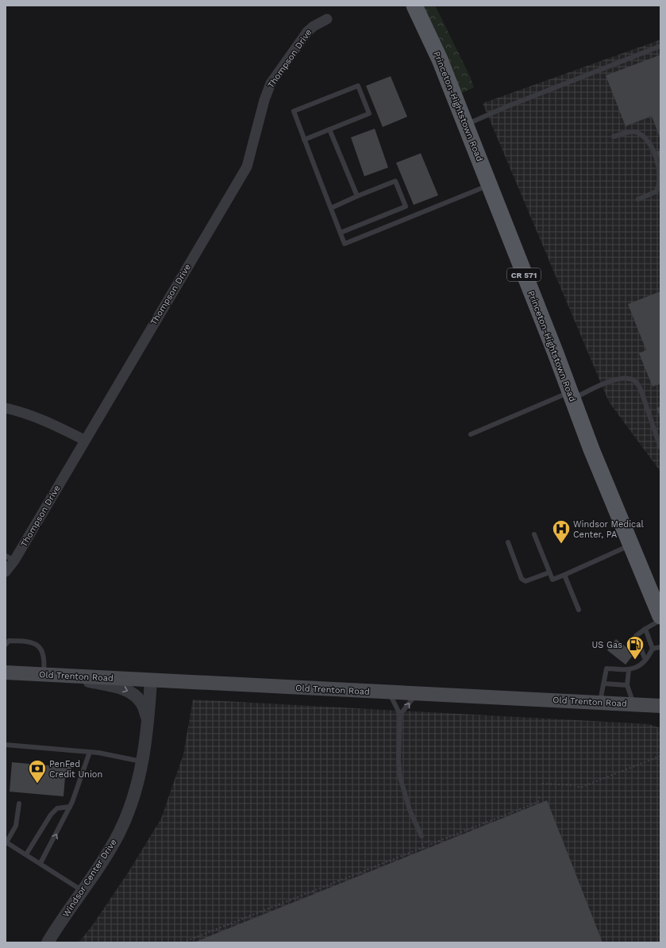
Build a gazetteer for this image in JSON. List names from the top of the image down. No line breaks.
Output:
{"streets":{"main road":["Princeton-Hightstown Road","CR 571","Old Trenton Road"],"street":["Thompson Drive","Windsor Center Drive"]},"crossings":[["Old Trenton Road","Windsor Center Drive"]],"places":{"hospital":["Windsor Medical Center, PA"],"fuel station":["US Gas"],"bank":["PenFed Credit Union"]}}
